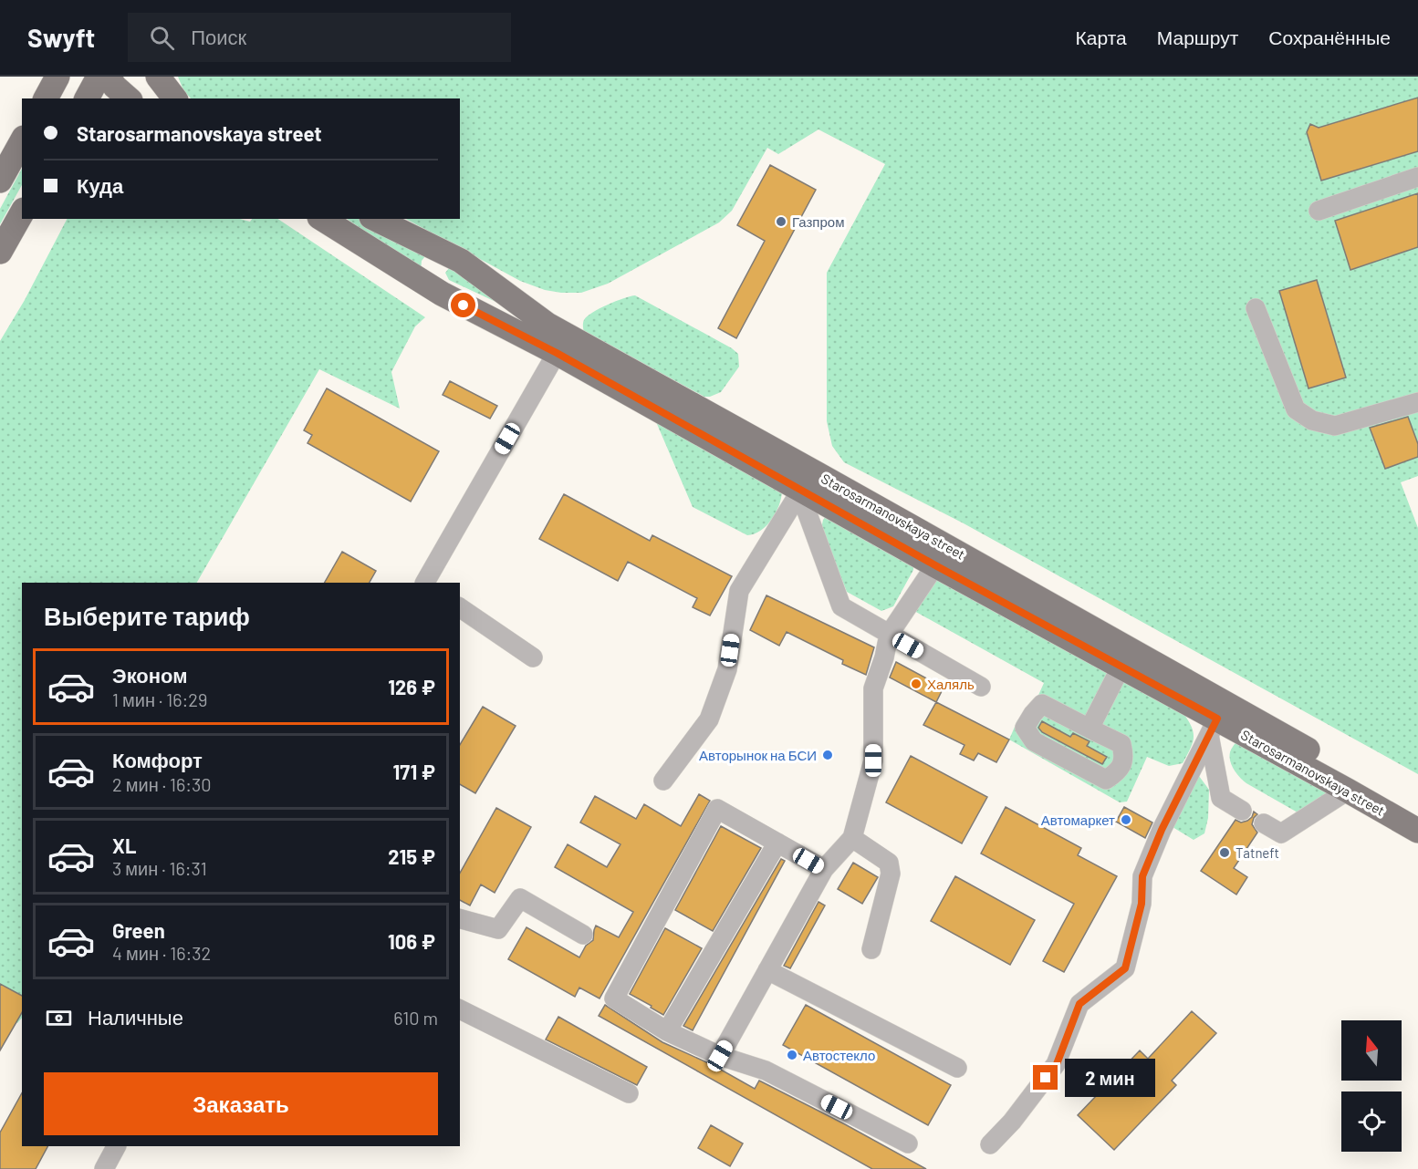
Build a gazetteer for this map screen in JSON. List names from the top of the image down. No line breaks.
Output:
{"streets":{"main road":["Starosarmanovskaya street"]},"places":["Газпром","Халяль","Авторынок на БСИ","Автомаркет","Tatneft","Автостекло"],"north":"top","page":{"header":"Swyft","search":"Поиск","nav":["Карта","Маршрут","Сохранённые"],"banner":["Starosarmanovskaya street","Куда"],"heading":"Выберите тариф","list":[{"name":"Эконом","note":"1 мин · 16:29","value":"126 ₽"},{"name":"Комфорт","note":"2 мин · 16:30","value":"171 ₽"},{"name":"XL","note":"3 мин · 16:31","value":"215 ₽"},{"name":"Green","note":"4 мин · 16:32","value":"106 ₽"}],"pay":["Наличные","610 m"],"bubble":"2 мин","buttons":"Заказать"}}
